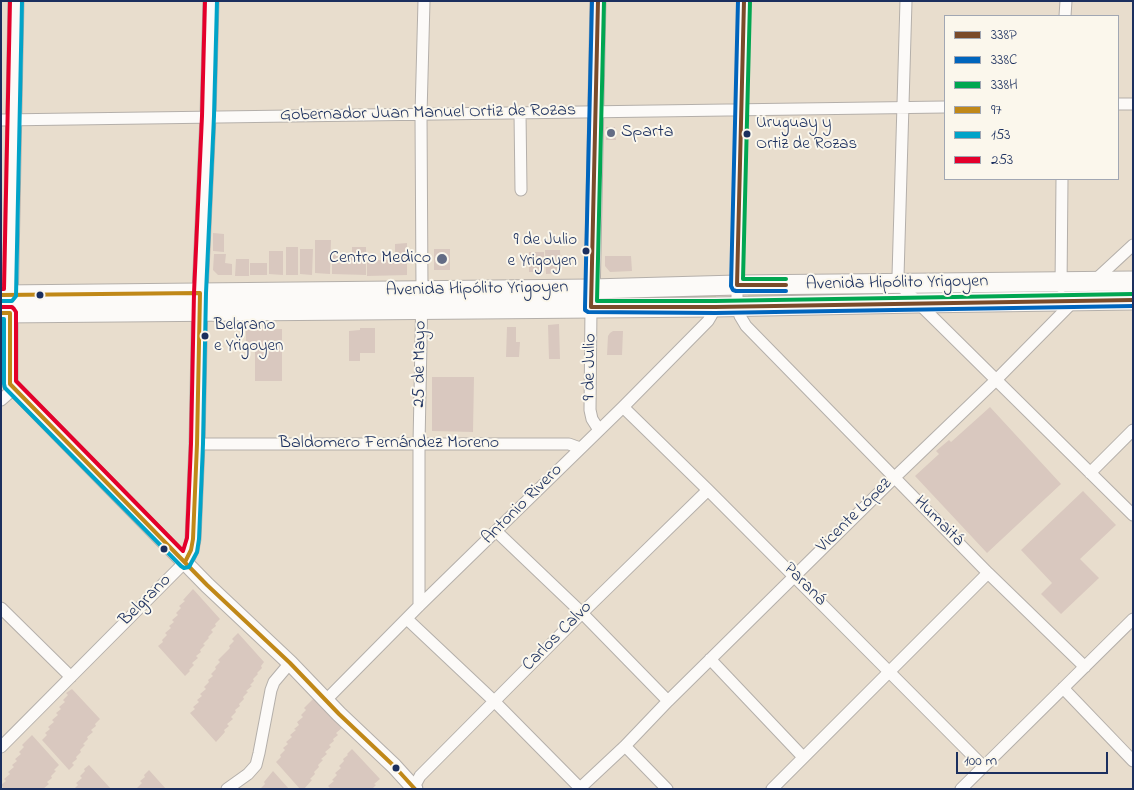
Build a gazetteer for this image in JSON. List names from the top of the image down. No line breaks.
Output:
{"streets":{"main road":["Avenida Hipólito Yrigoyen"],"street":["Gobernador Juan Manuel Ortiz de Rozas","25 de Mayo","9 de Julio","Baldomero Fernández Moreno","Antonio Rivero","Vicente López","Humaitá","Paraná","Belgrano","Carlos Calvo"]},"crossings":[["Gobernador Juan Manuel Ortiz de Rozas","25 de Mayo"],["Gobernador Juan Manuel Ortiz de Rozas","9 de Julio"],["Gobernador Juan Manuel Ortiz de Rozas","Belgrano"],["Avenida Hipólito Yrigoyen","25 de Mayo"],["Avenida Hipólito Yrigoyen","9 de Julio"],["Avenida Hipólito Yrigoyen","Antonio Rivero"],["Avenida Hipólito Yrigoyen","Vicente López"],["Avenida Hipólito Yrigoyen","Humaitá"],["Avenida Hipólito Yrigoyen","Belgrano"],["25 de Mayo","Baldomero Fernández Moreno"],["25 de Mayo","Antonio Rivero"],["9 de Julio","Antonio Rivero"],["Baldomero Fernández Moreno","Antonio Rivero"],["Baldomero Fernández Moreno","Belgrano"],["Antonio Rivero","Paraná"],["Vicente López","Humaitá"],["Vicente López","Paraná"],["Paraná","Carlos Calvo"]],"places":["Sparta","Uruguay y Ortiz de Rozas","9 de Julio e Yrigoyen","Centro Medico","Belgrano e Yrigoyen"],"lines":["transit line 338P","transit line 338C","transit line 338H","transit line 153","transit line 253","transit line 97"],"legend":["338P","338C","338H","97","153","253"],"scale_bar":"100 m"}
